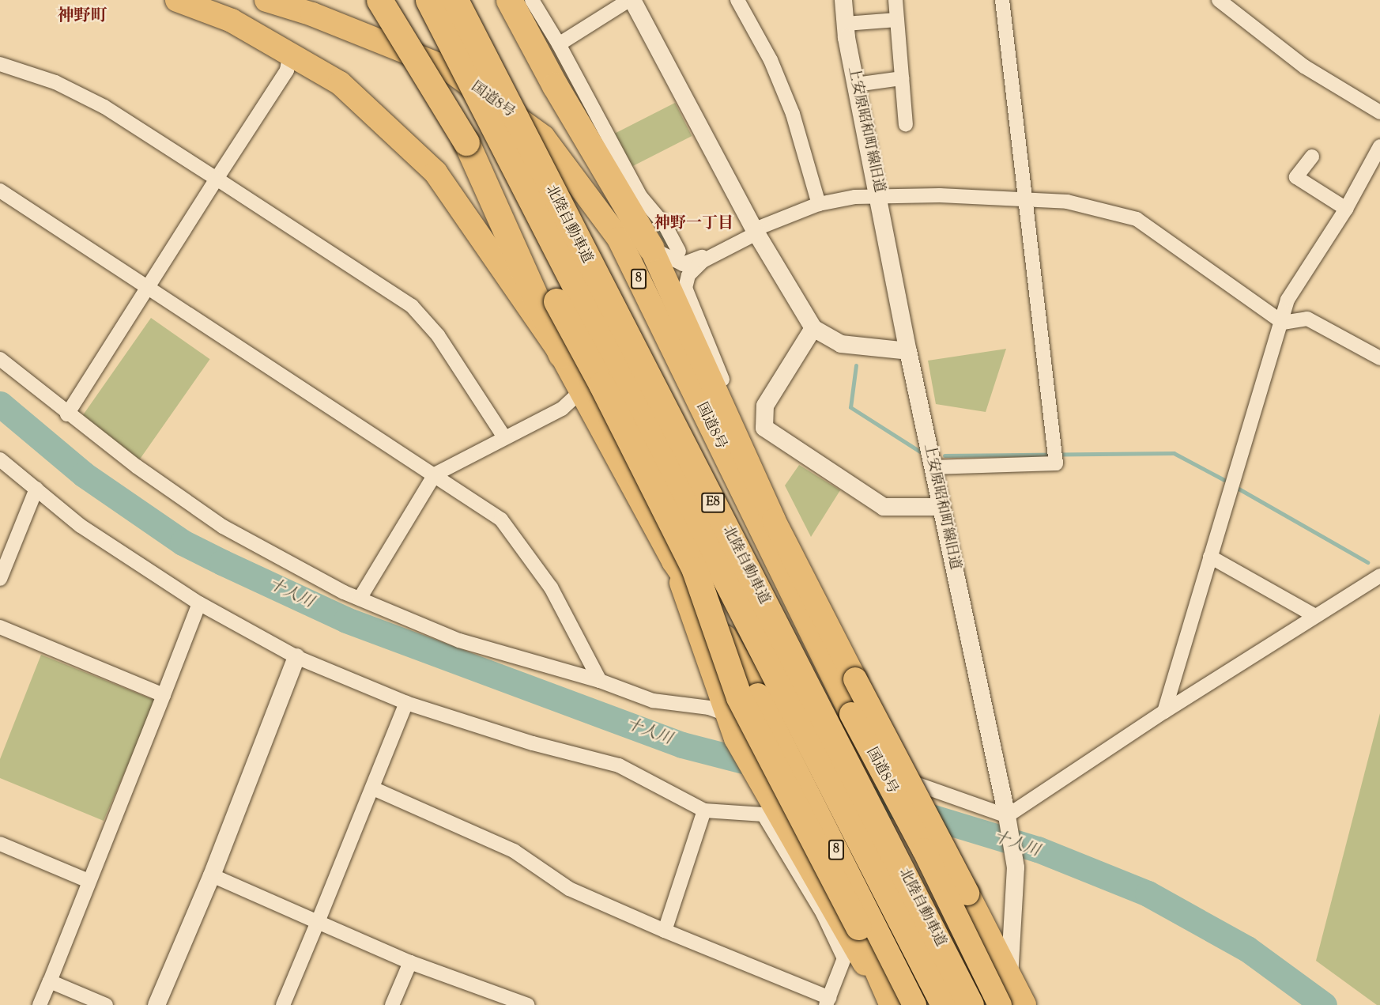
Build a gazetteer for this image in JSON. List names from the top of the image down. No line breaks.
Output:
{"streets":{"highway":["国道8号","北陸自動車道","8","E8"],"street":["上安原昭和町線旧道"]},"districts":["神野町","神野一丁目"],"water":["十人川"]}
